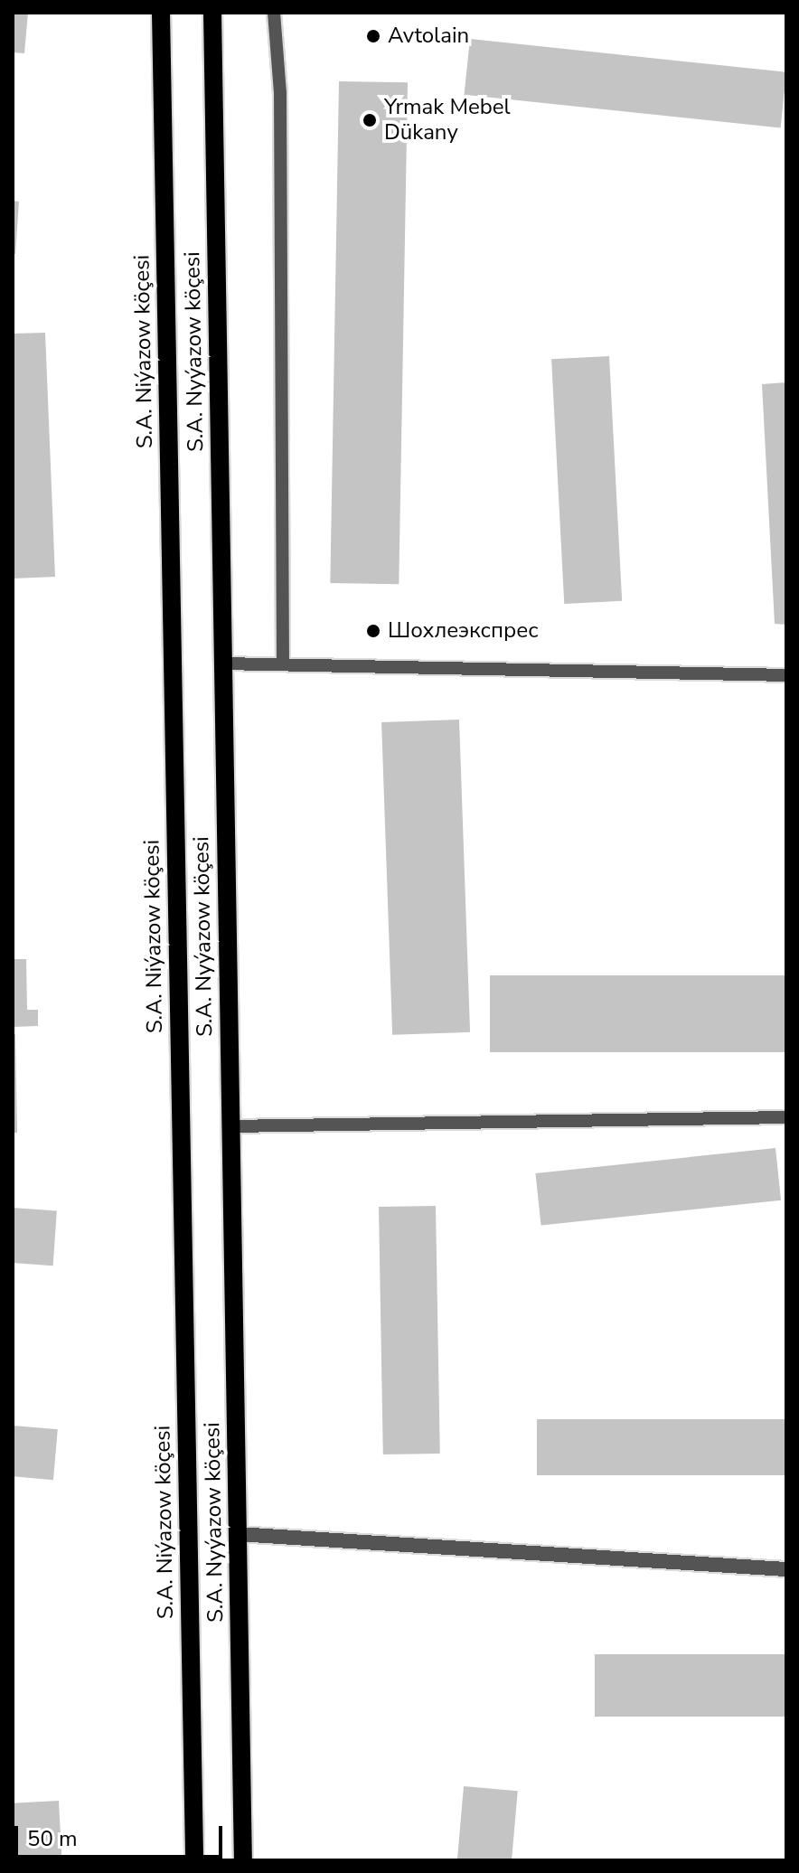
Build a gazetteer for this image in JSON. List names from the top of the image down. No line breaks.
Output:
{"streets":{"main road":["S.A. Niýazow köçesi","S.A. Nyýazow köçesi"]},"places":["Avtolain","Yrmak Mebel Dükany","Шохлеэкспрес"],"scale_bar":"50 m"}
